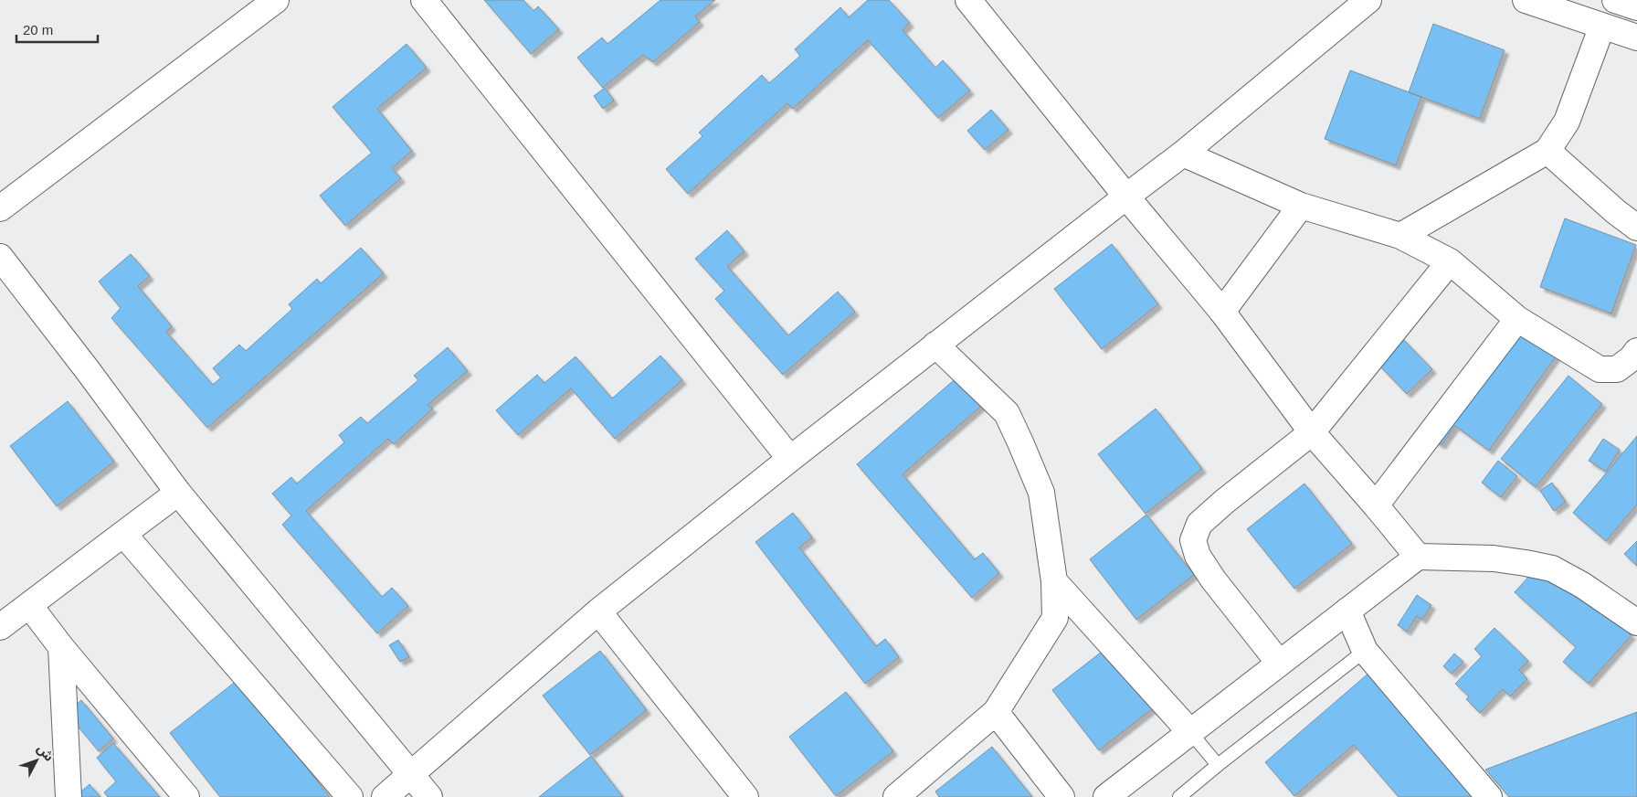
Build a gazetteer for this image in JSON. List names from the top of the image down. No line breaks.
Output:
{"scale_bar":"20 m","north":"top right"}
